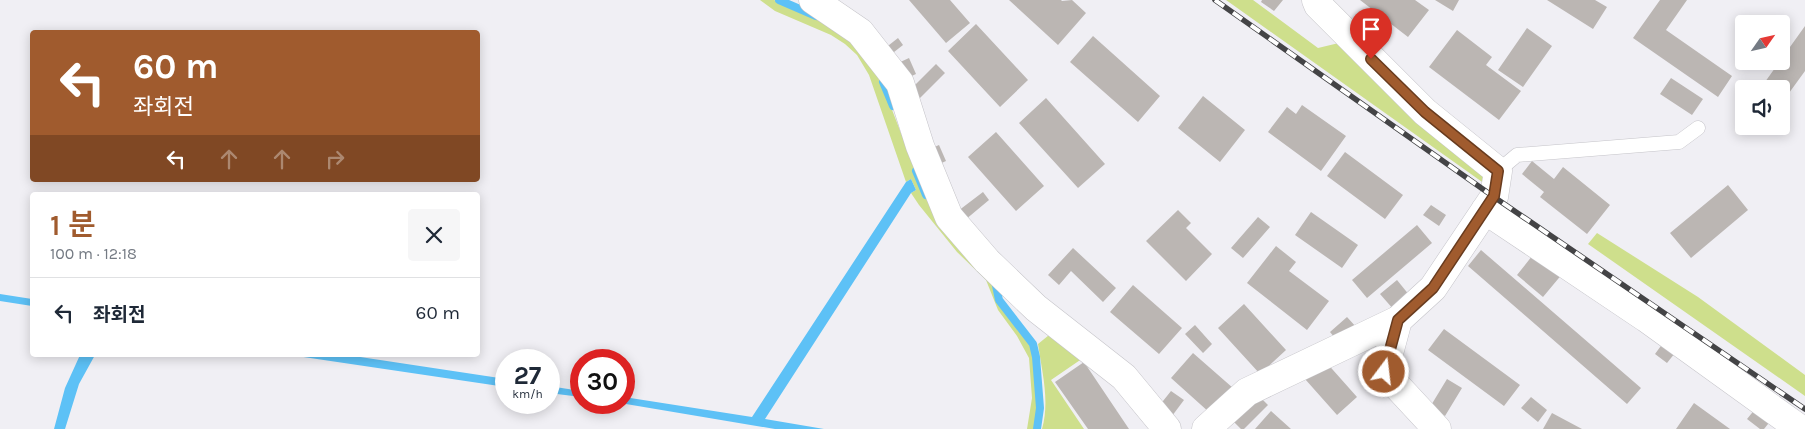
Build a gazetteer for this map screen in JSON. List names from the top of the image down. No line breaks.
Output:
{"north":"top right","page":{"turn":["60 m","좌회전"],"heading":["1 분","100 m · 12:18"],"list":[{"name":"좌회전","value":"60 m"}],"speed":"27 km/h","limit":"30"}}
